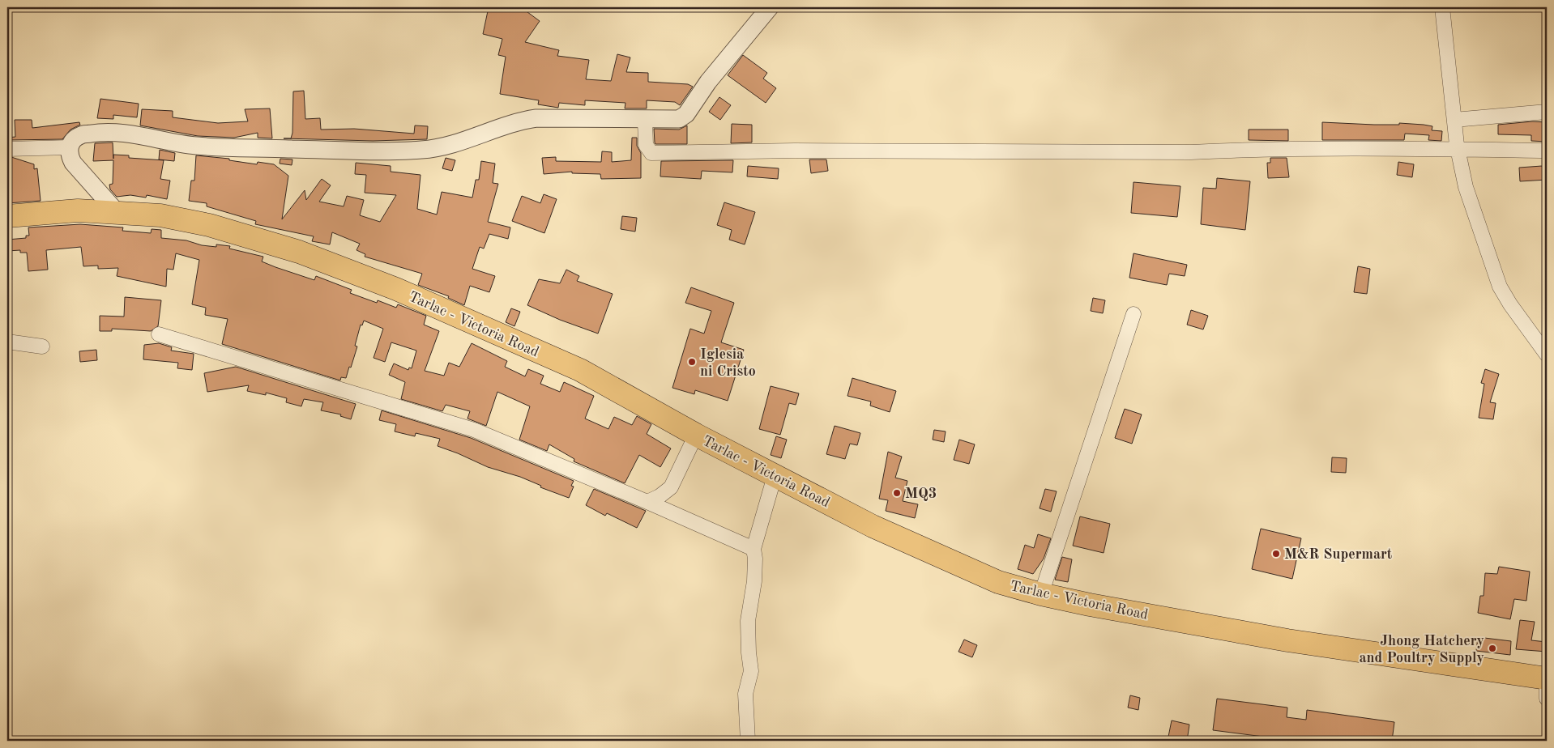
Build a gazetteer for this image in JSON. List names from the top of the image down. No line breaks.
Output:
{"streets":{"main road":["Tarlac - Victoria Road"]},"places":["Iglesia ni Cristo","MQ3","M&R Supermart","Jhong Hatchery and Poultry Supply"]}
